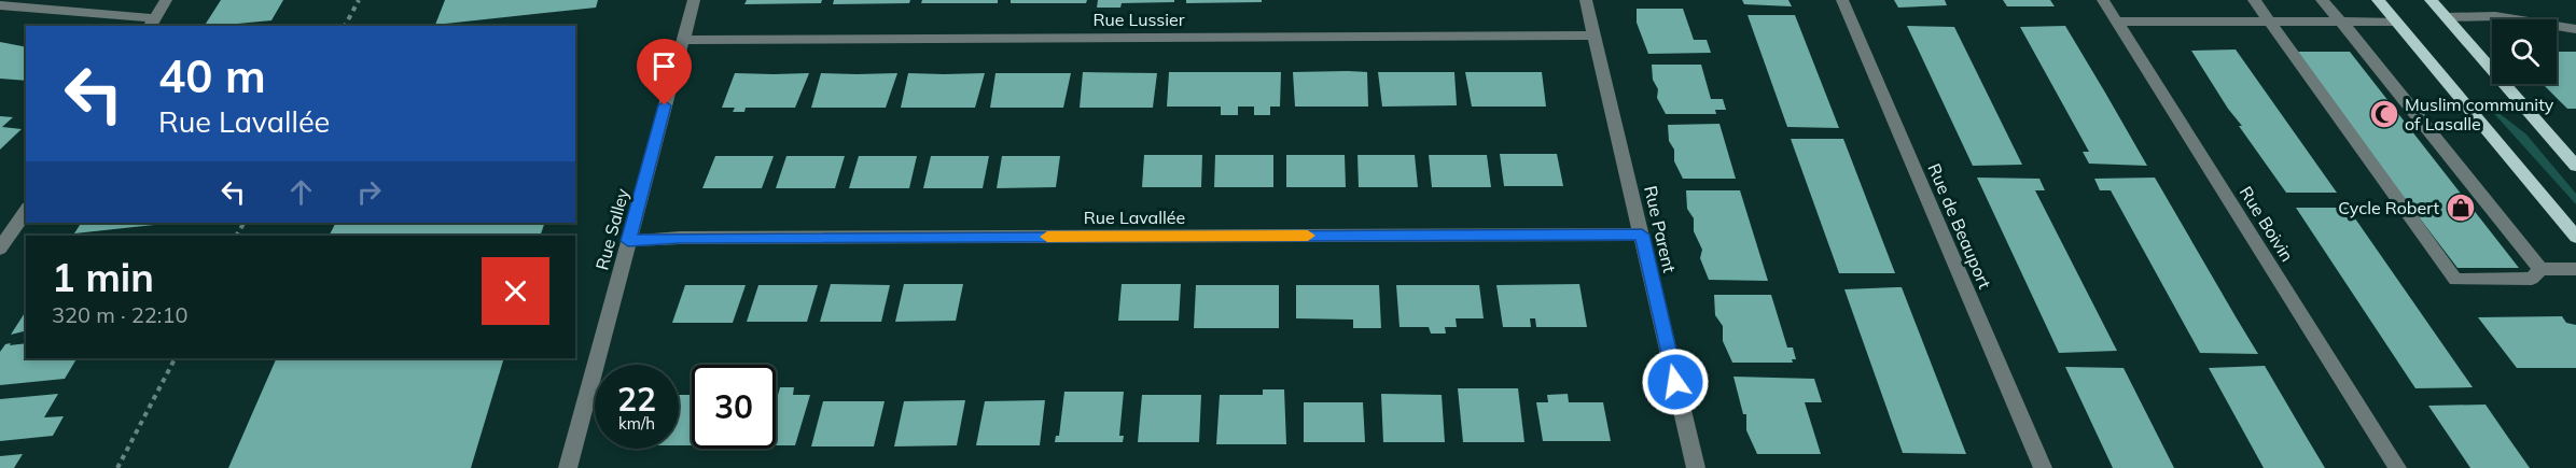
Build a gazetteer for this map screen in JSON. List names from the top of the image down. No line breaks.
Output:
{"streets":{"street":["Rue Lussier","Rue Lavallée","Rue Boivin","Rue de Beauport","Rue Salley","Rue Parent"]},"crossings":[["Rue Lussier","Rue Salley"],["Rue Lussier","Rue Parent"],["Rue Lavallée","Rue Salley"],["Rue Lavallée","Rue Parent"]],"places":{"mosque":["Muslim community of Lasalle"],"shop":["Cycle Robert"]},"page":{"turn":["40 m","Rue Lavallée"],"heading":["1 min","320 m · 22:10"],"speed":"22 km/h","limit":"30"}}
